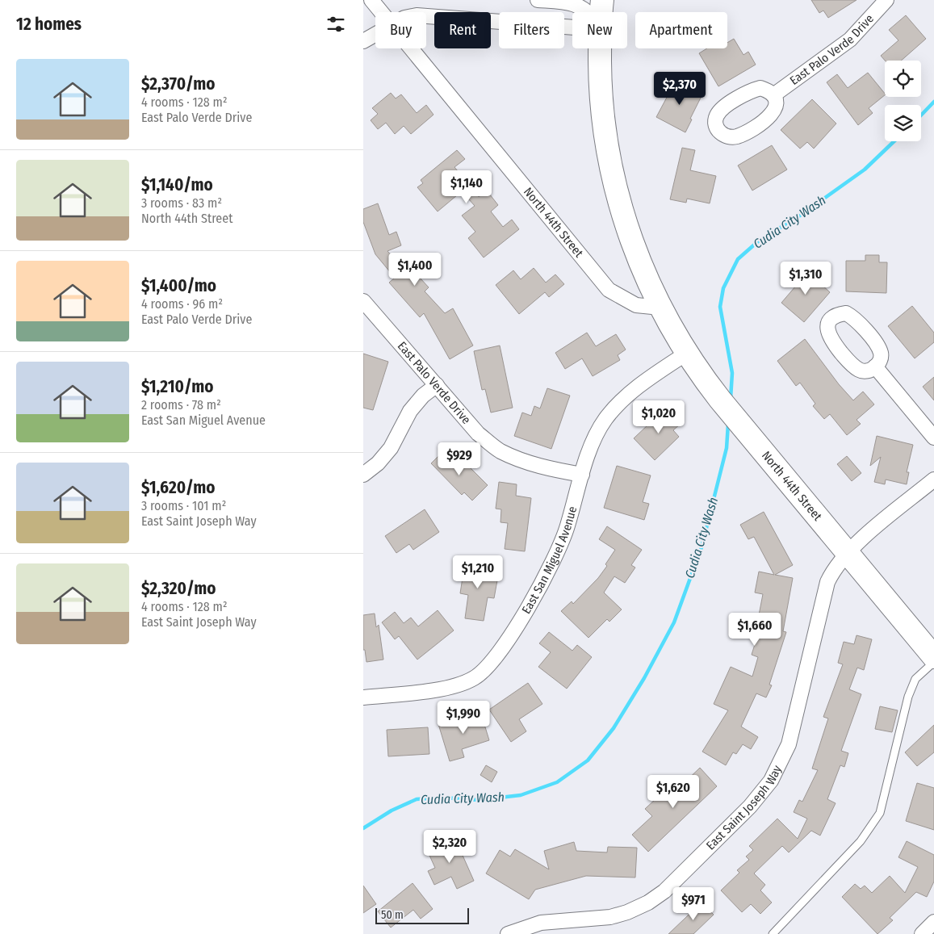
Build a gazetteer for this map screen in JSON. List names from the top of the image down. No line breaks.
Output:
{"streets":{"main road":["North 44th Street"],"street":["East Palo Verde Drive","East San Miguel Avenue","East Saint Joseph Way"]},"crossings":[["East Palo Verde Drive","East San Miguel Avenue"],["North 44th Street","East San Miguel Avenue"],["North 44th Street","East Saint Joseph Way"]],"water":["Cudia City Wash"],"scale_bar":"50 m","page":{"heading":"12 homes","chip":["Buy","Rent","Filters","New","Apartment"],"list":[{"name":"$2,370/mo","note":"4 rooms · 128 m² · East Palo Verde Drive"},{"name":"$1,140/mo","note":"3 rooms · 83 m² · North 44th Street"},{"name":"$1,400/mo","note":"4 rooms · 96 m² · East Palo Verde Drive"},{"name":"$1,210/mo","note":"2 rooms · 78 m² · East San Miguel Avenue"},{"name":"$1,620/mo","note":"3 rooms · 101 m² · East Saint Joseph Way"},{"name":"$2,320/mo","note":"4 rooms · 128 m² · East Saint Joseph Way"}],"price":["$2,370","$1,140","$1,400","$1,310","$1,020","$929","$1,210","$1,660","$1,990","$1,620","$2,320","$971"],"scale":"50 m"}}
